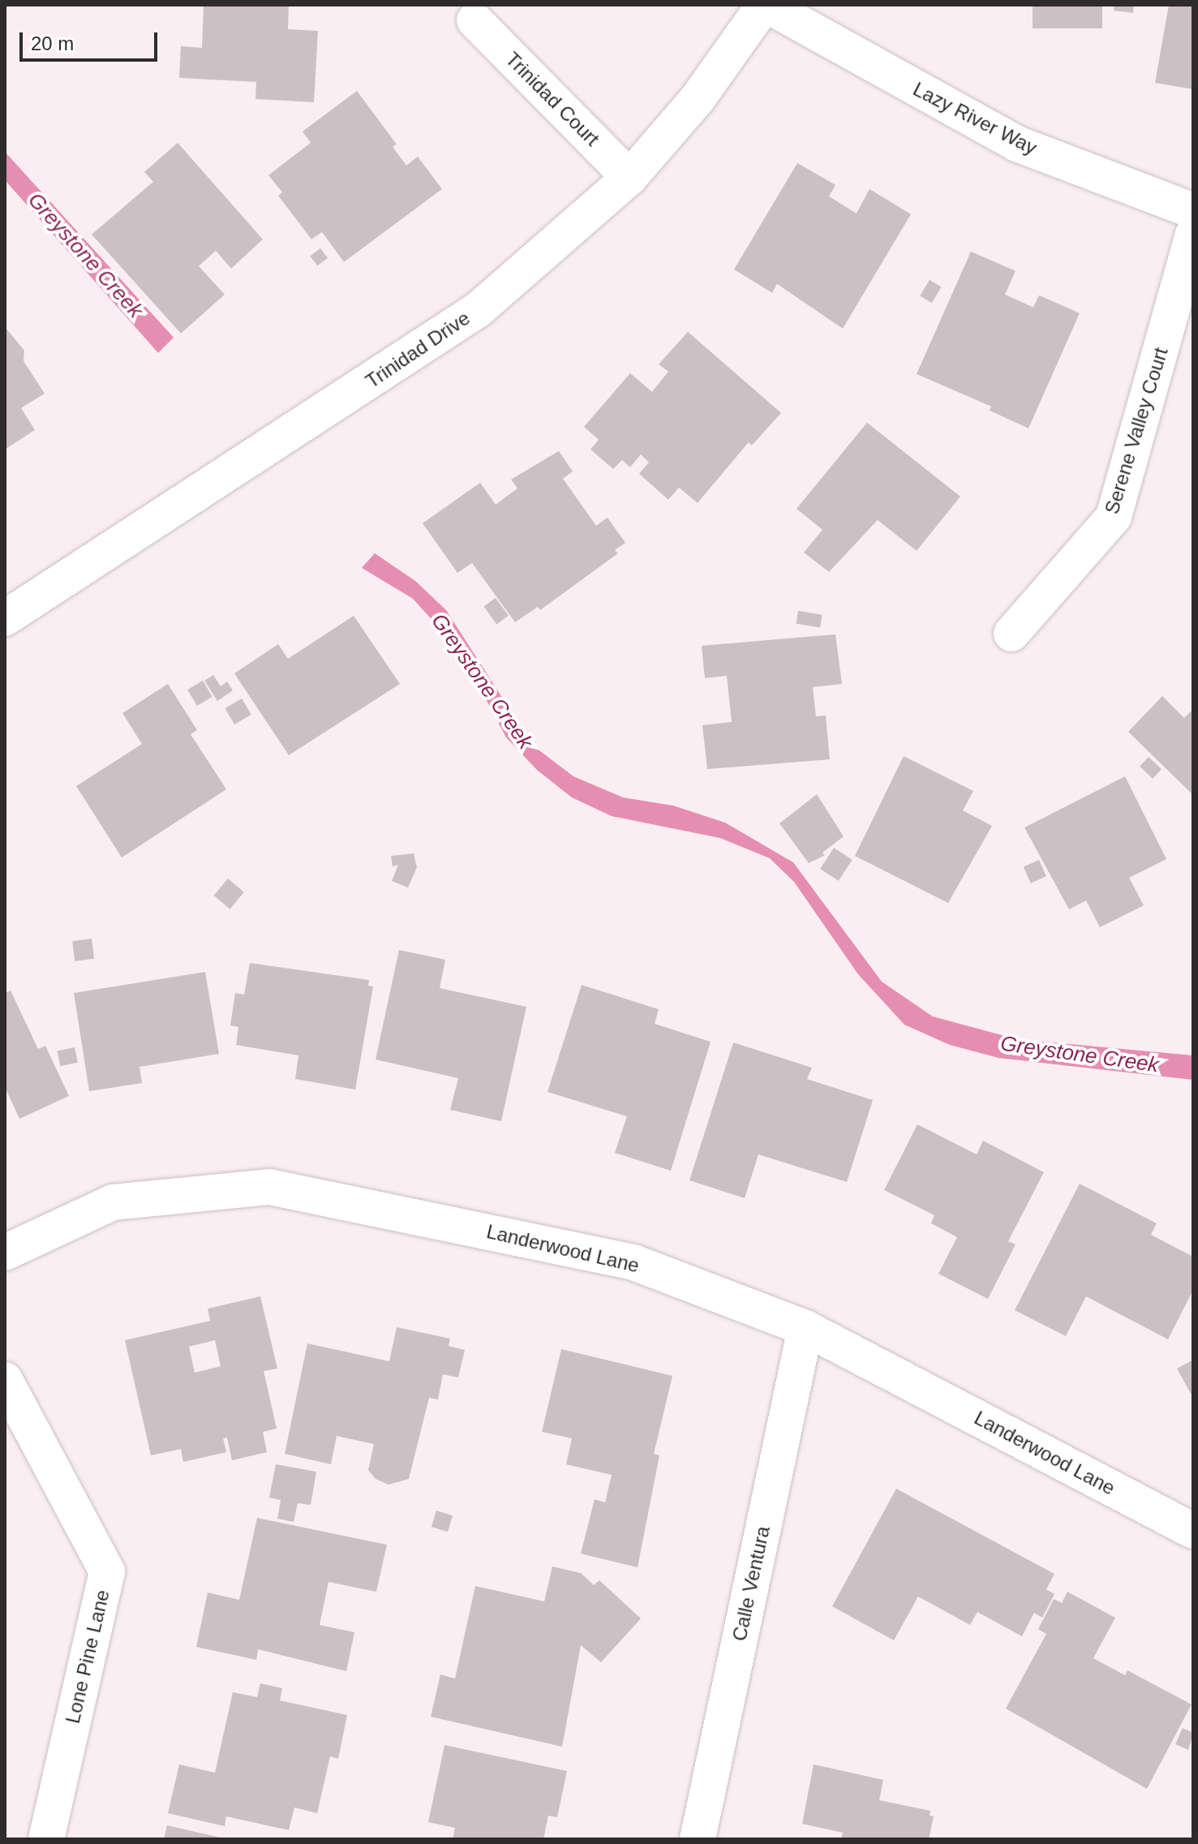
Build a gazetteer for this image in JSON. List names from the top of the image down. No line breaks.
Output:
{"streets":{"street":["Trinidad Court","Lazy River Way","Trinidad Drive","Serene Valley Court","Landerwood Lane","Calle Ventura","Lone Pine Lane"]},"crossings":[["Trinidad Court","Trinidad Drive"],["Lazy River Way","Trinidad Drive"],["Landerwood Lane","Calle Ventura"]],"water":["Greystone Creek"],"scale_bar":"20 m"}
